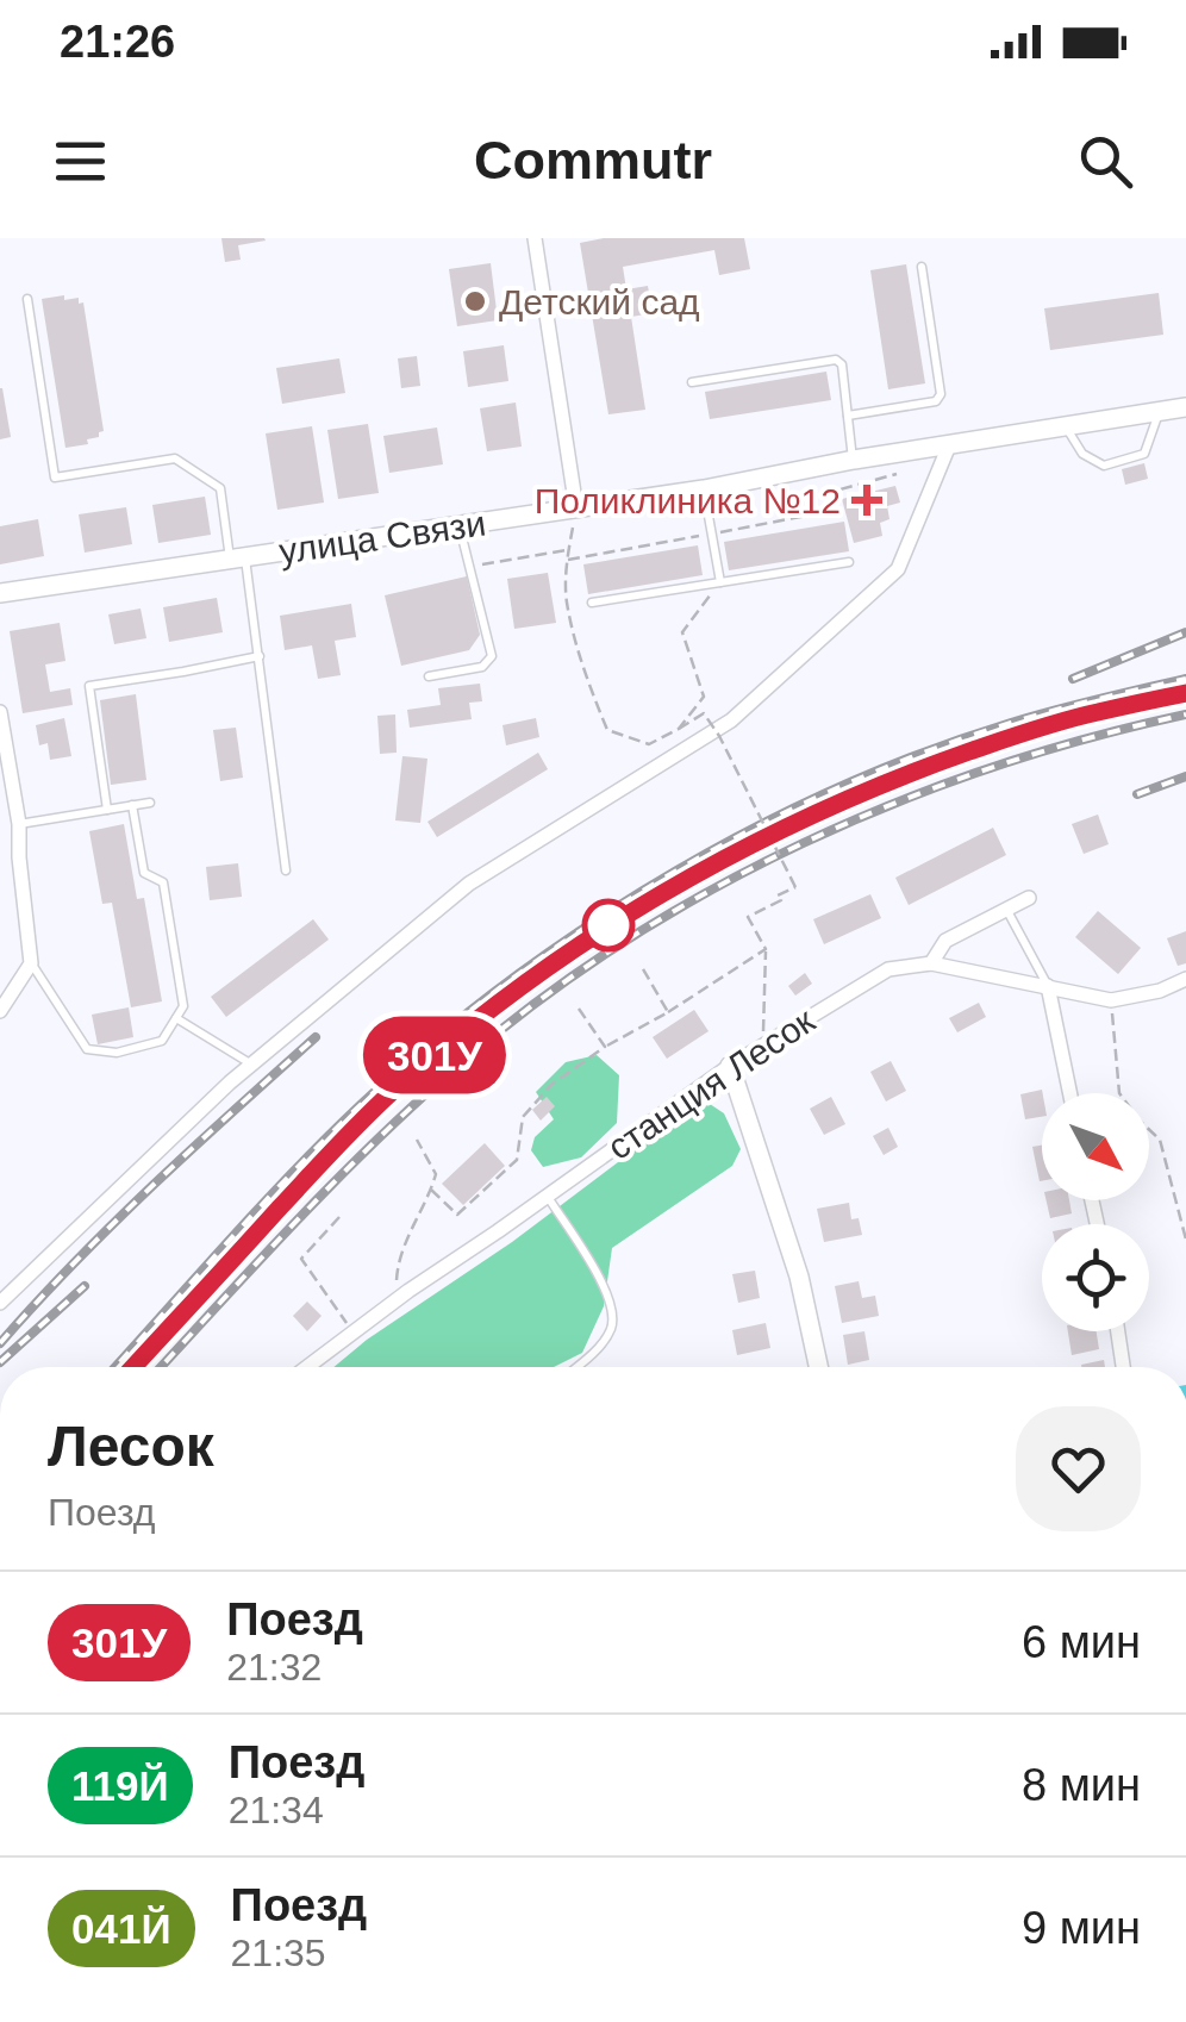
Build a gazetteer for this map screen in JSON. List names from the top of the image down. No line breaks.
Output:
{"streets":{"street":["улица Связи","станция Лесок"]},"places":{"other":["Детский сад"],"health":["Поликлиника №12"]},"north":"bottom right","page":{"status":"21:26","header":"Commutr","on_map":"301У","heading":["Лесок","Поезд"],"list":[{"mark":"301У","name":"Поезд","note":"21:32","value":"6 мин"},{"mark":"119Й","name":"Поезд","note":"21:34","value":"8 мин"},{"mark":"041Й","name":"Поезд","note":"21:35","value":"9 мин"}]}}
